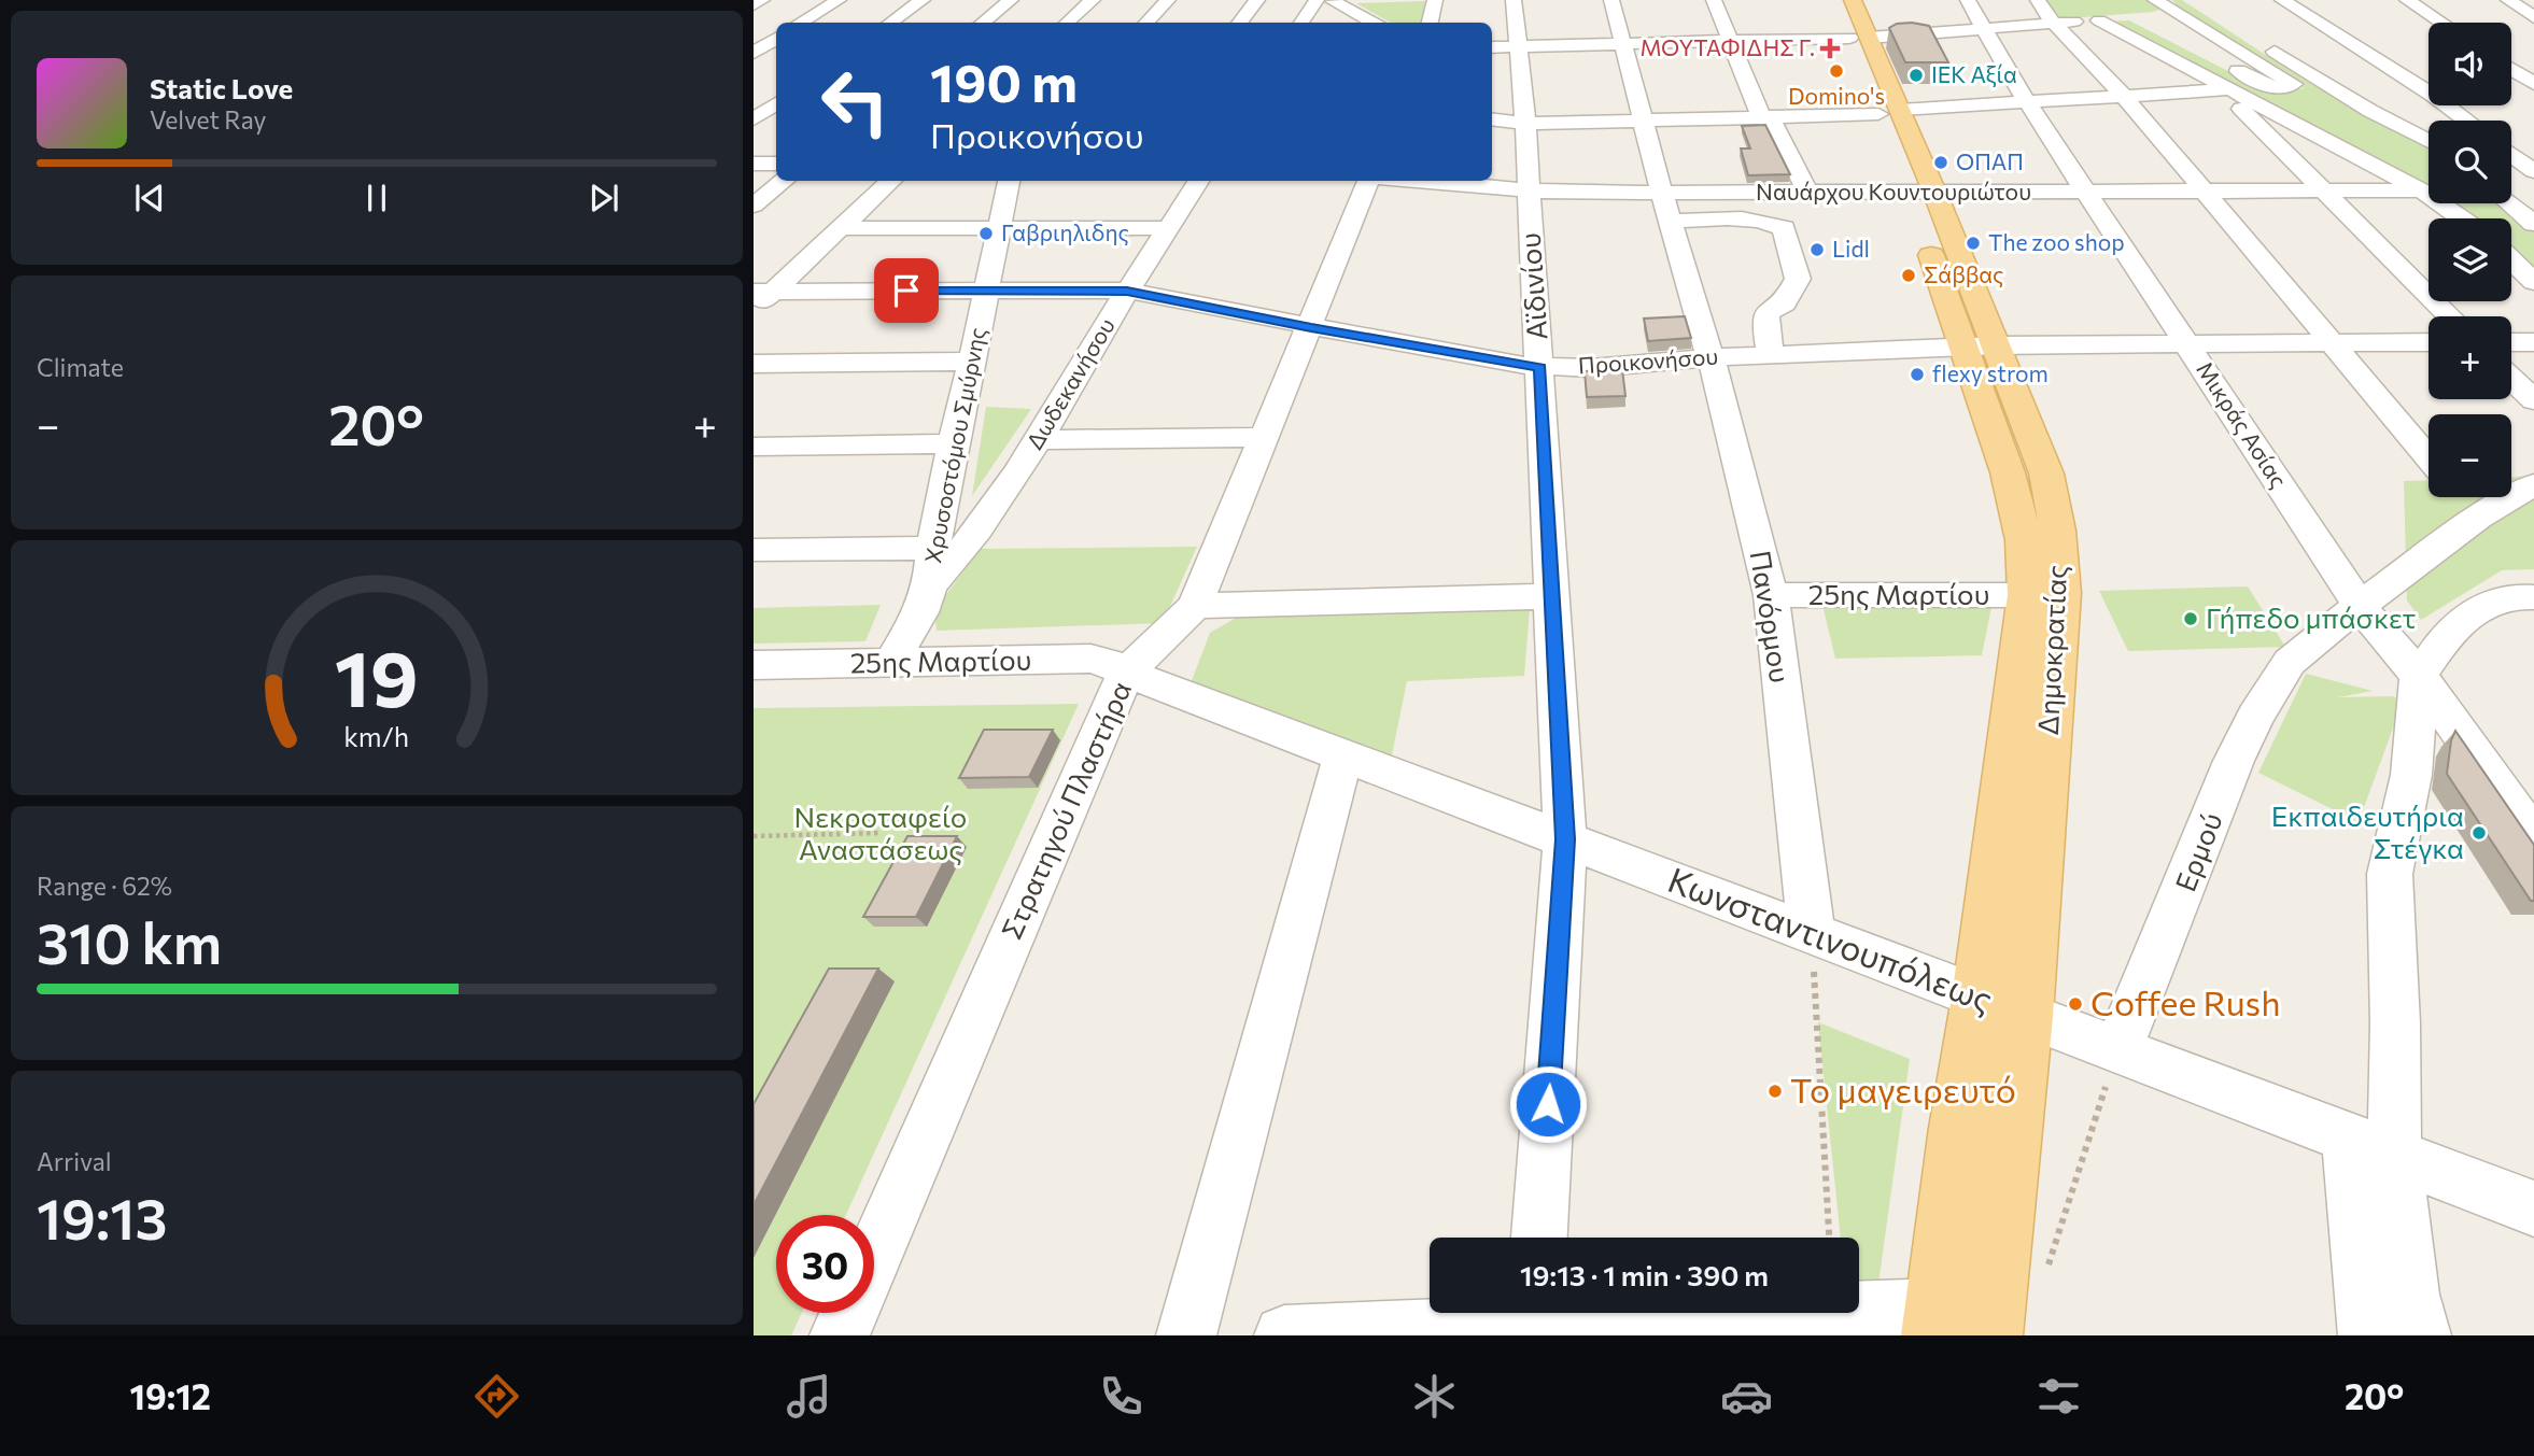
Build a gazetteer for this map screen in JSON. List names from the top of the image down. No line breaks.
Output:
{"streets":{"main road":["Δημοκρατίας"],"street":["Ναυάρχου Κουντουριώτου","Αϊδινίου","Προικονήσου","Δωδεκανήσου","Μικράς Ασίας","Χρυσοστόμου Σμύρνης","25ης Μαρτίου","Πανόρμου","Στρατηγού Πλαστήρα","Ερμού","Κωνσταντινουπόλεως"]},"crossings":[["Ναυάρχου Κουντουριώτου","Αϊδινίου"],["Ναυάρχου Κουντουριώτου","Μικράς Ασίας"],["Ναυάρχου Κουντουριώτου","Πανόρμου"],["Ναυάρχου Κουντουριώτου","Δημοκρατίας"],["Αϊδινίου","Προικονήσου"],["Αϊδινίου","Κωνσταντινουπόλεως"],["Προικονήσου","Δωδεκανήσου"],["Προικονήσου","Μικράς Ασίας"],["Προικονήσου","Χρυσοστόμου Σμύρνης"],["Προικονήσου","Πανόρμου"],["Προικονήσου","Δημοκρατίας"],["Προικονήσου","Στρατηγού Πλαστήρα"],["Δωδεκανήσου","Χρυσοστόμου Σμύρνης"],["Μικράς Ασίας","Ερμού"],["Χρυσοστόμου Σμύρνης","25ης Μαρτίου"],["25ης Μαρτίου","Πανόρμου"],["25ης Μαρτίου","Δημοκρατίας"],["25ης Μαρτίου","Στρατηγού Πλαστήρα"],["25ης Μαρτίου","Κωνσταντινουπόλεως"],["Πανόρμου","Κωνσταντινουπόλεως"],["Δημοκρατίας","Κωνσταντινουπόλεως"],["Στρατηγού Πλαστήρα","Κωνσταντινουπόλεως"],["Ερμού","Κωνσταντινουπόλεως"]],"parks":["Νεκροταφείο Αναστάσεως"],"places":{"health":["ΜΟΥΤΑΦΙΔΗΣ Γ."],"other":["Domino's","ΙΕΚ Αξία","ΟΠΑΠ","Γαβριηλιδης","The zoo shop","Lidl","Σάββας","flexy strom","Γήπεδο μπάσκετ","Εκπαιδευτήρια Στέγκα","Coffee Rush","Το μαγειρευτό"]},"page":{"map_buttons":["+","−"],"turn":["190 m","Προικονήσου"],"song":["Static Love","Velvet Ray"],"tile":["Climate",["Range · 62%","310 km"],["Arrival","19:13"]],"heat":["−","20°","+"],"limit":"30","trip":"19:13 · 1 min · 390 m","tabs":["19:12","20°"],"gauge":["19","km/h"]}}
